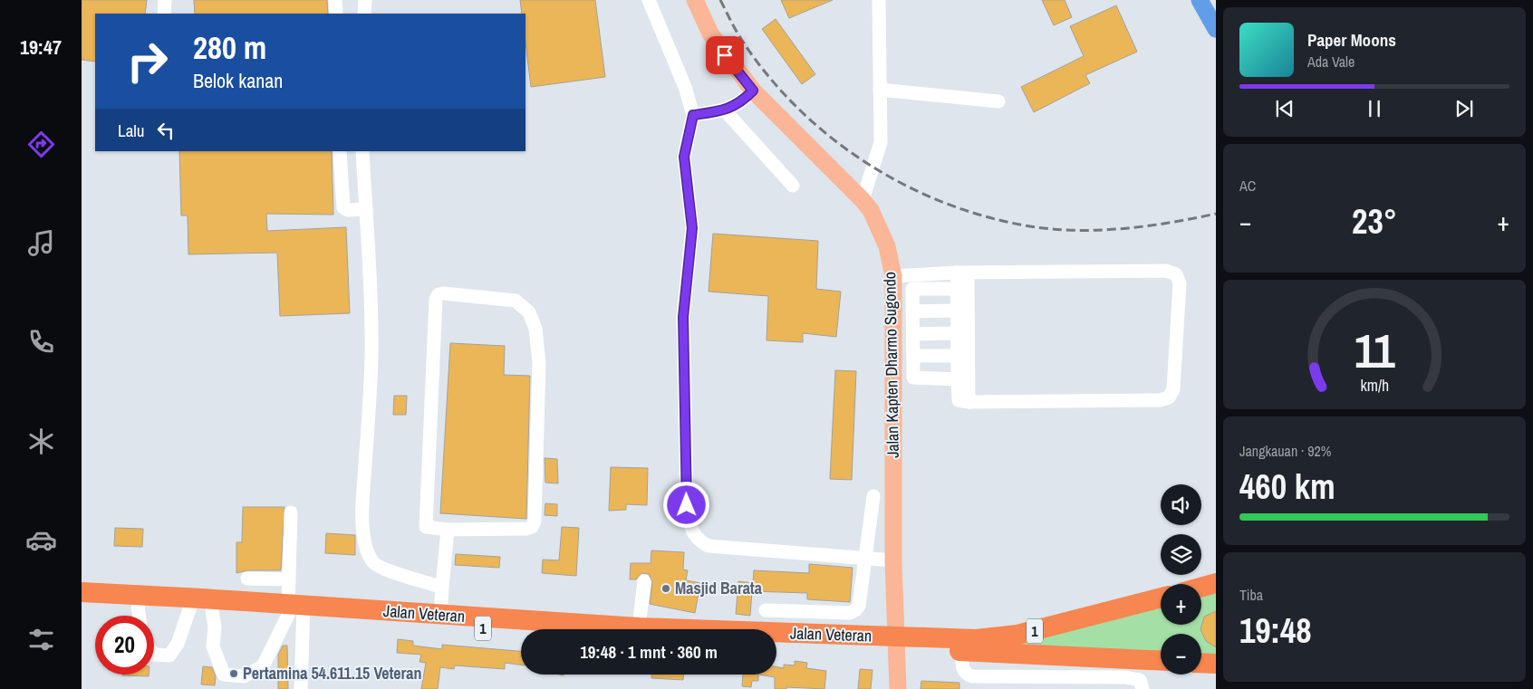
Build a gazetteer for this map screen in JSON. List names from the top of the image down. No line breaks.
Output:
{"streets":{"highway":["Jalan Veteran","1"],"main road":["Jalan Kapten Dharmo Sugondo"]},"crossings":[["Jalan Kapten Dharmo Sugondo","Jalan Veteran"]],"places":["Masjid Barata","Pertamina 54.611.15 Veteran"],"page":{"tabs":"19:47","turn":["280 m","Belok kanan"],"song":["Paper Moons","Ada Vale"],"then":"Lalu","tile":["AC",["Jangkauan · 92%","460 km"],["Tiba","19:48"]],"heat":["−","23°","+"],"map_buttons":["+","−"],"limit":"20","trip":"19:48 · 1 mnt · 360 m","gauge":["11","km/h"]}}
